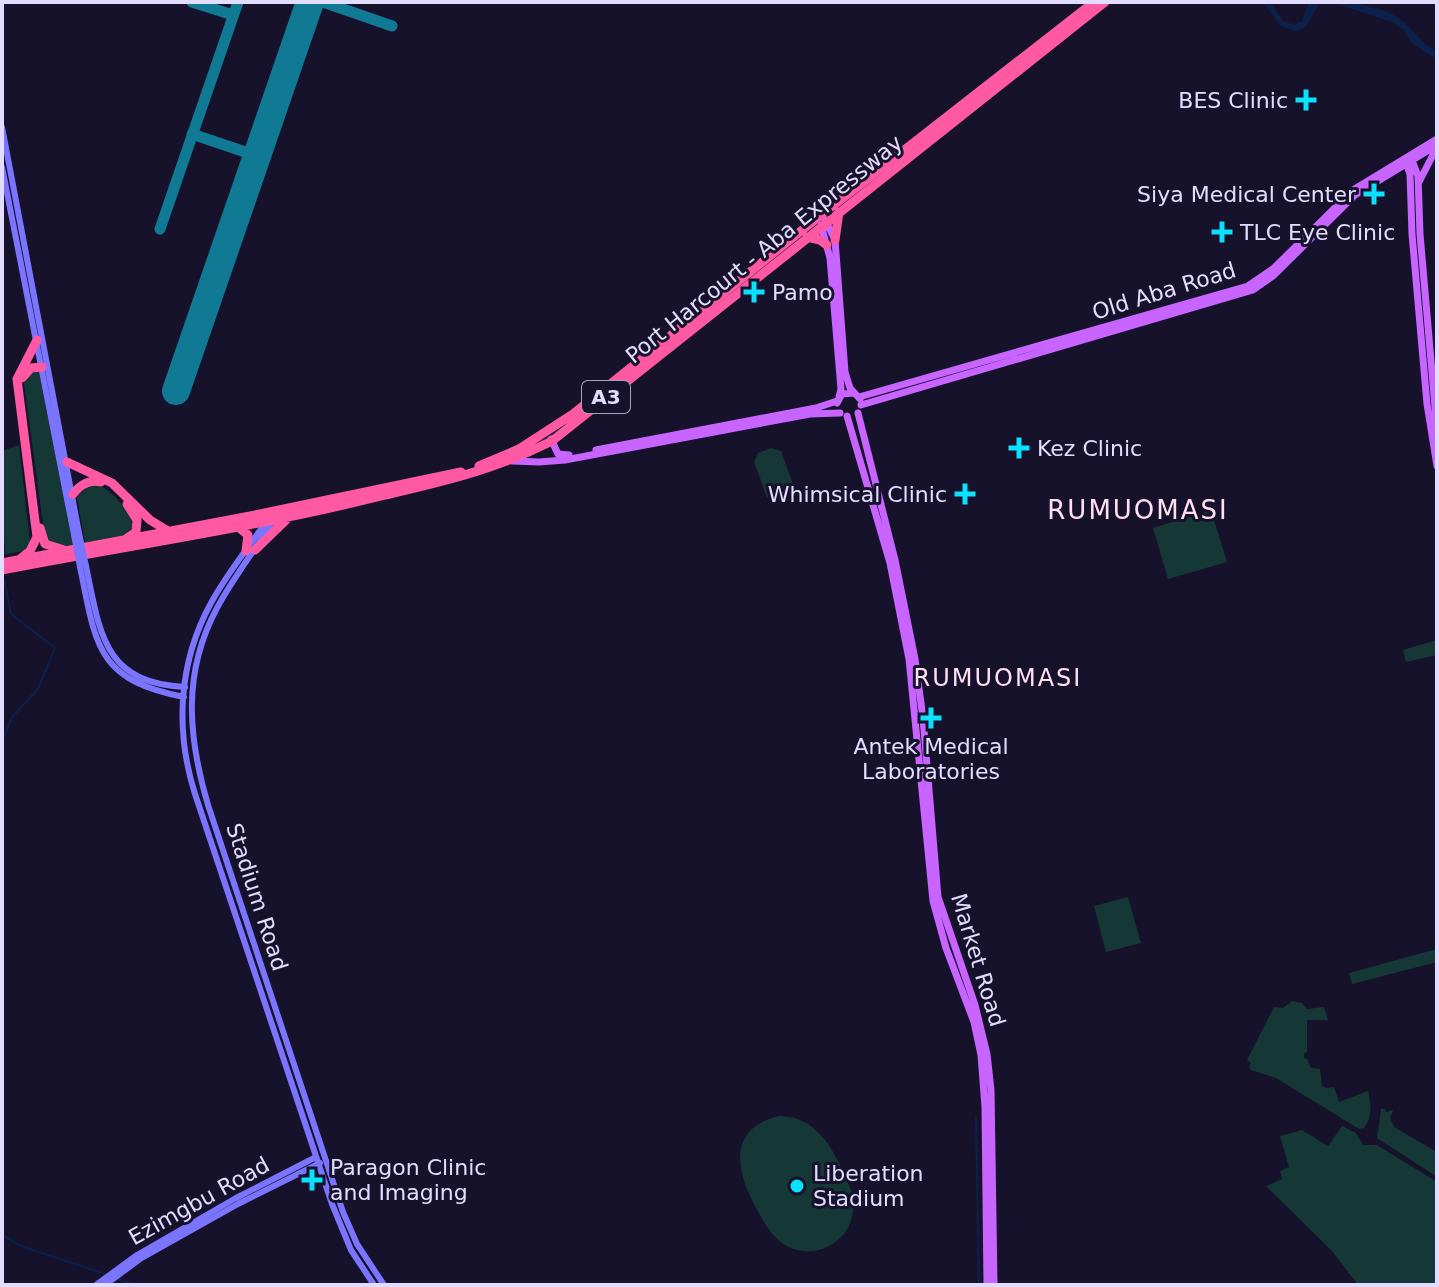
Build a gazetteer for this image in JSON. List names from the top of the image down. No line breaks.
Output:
{"streets":{"highway":["Port Harcourt - Aba Expressway","A3"],"main road":["Old Aba Road","Stadium Road","Market Road","Ezimgbu Road"]},"crossings":[["Port Harcourt - Aba Expressway","Stadium Road"],["Port Harcourt - Aba Expressway","Market Road"],["Old Aba Road","Market Road"],["Stadium Road","Ezimgbu Road"]],"districts":["RUMUOMASI","RUMUOMASI"],"places":{"health":["BES Clinic","Siya Medical Center","TLC Eye Clinic","Pamo","Kez Clinic","Whimsical Clinic","Antek Medical Laboratories","Paragon Clinic and Imaging"],"other":["Liberation Stadium"]}}
